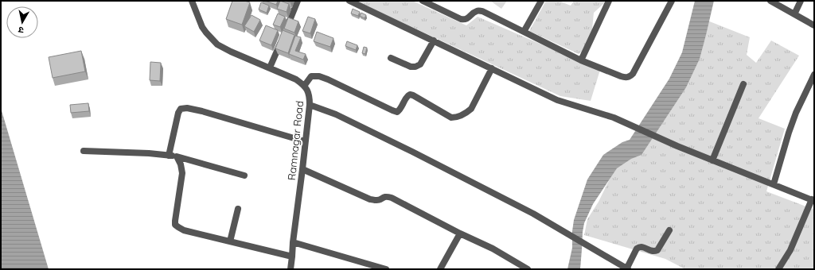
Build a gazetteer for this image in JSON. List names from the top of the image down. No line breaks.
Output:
{"streets":{"street":["Ramnagar Road"]},"north":"bottom"}
